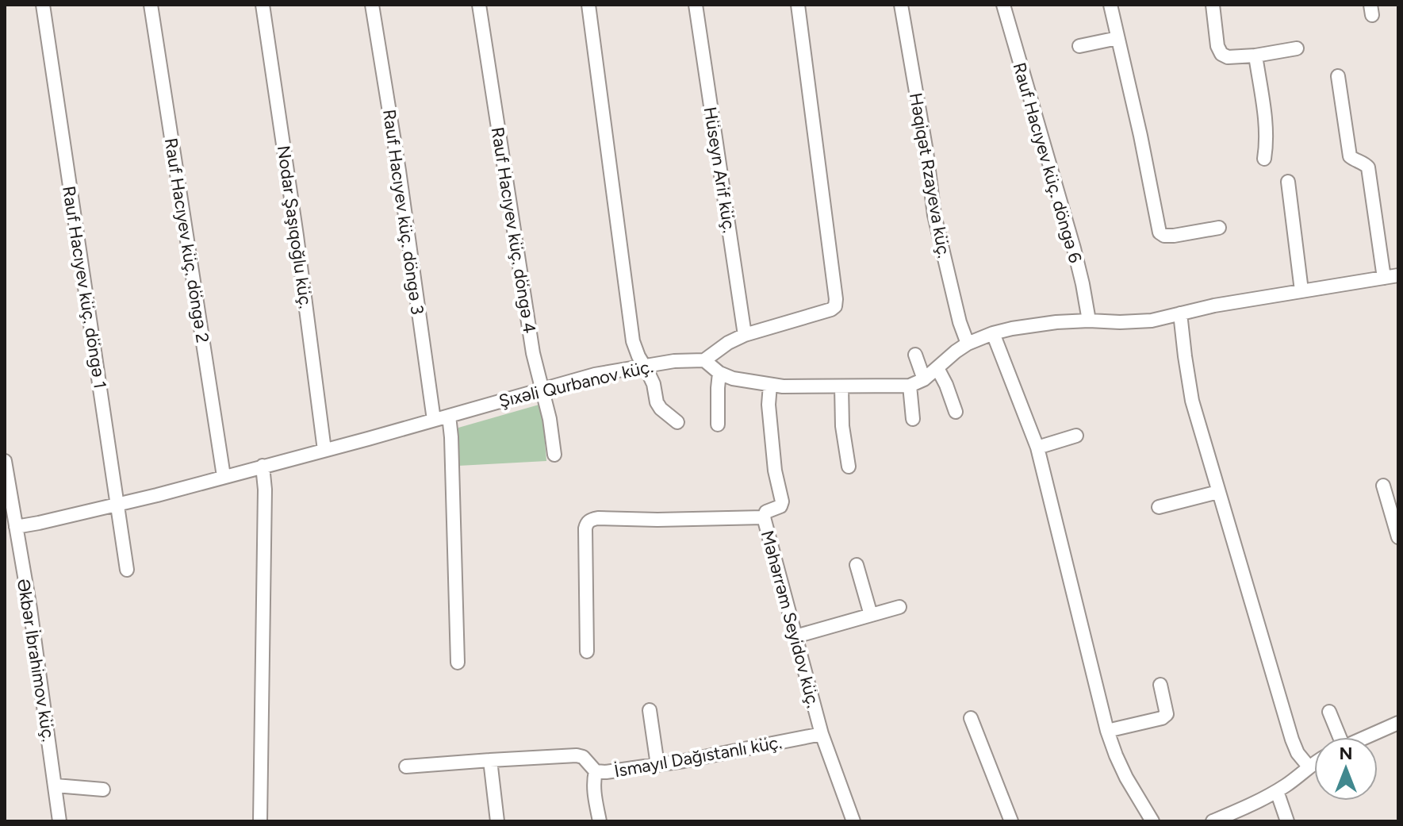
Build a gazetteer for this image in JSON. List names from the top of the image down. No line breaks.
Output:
{"streets":{"street":["Rauf Hacıyev küç. döngə 6","Hüseyn Arif küç.","Həqiqət Rzayeva küç.","Rauf Hacıyev küç. döngə 3","Nodar Şaşıqoğlu küç.","Rauf Hacıyev küç. döngə 4","Rauf Hacıyev küç. döngə 2","Rauf Hacıyev küç. döngə 1","Şıxəli Qurbanov küç.","Məhərrəm Seyidov küç.","Əkbər İbrahimov küç.","İsmayıl Dağıstanlı küç."]},"crossings":[["Rauf Hacıyev küç. döngə 3","Şıxəli Qurbanov küç."],["Nodar Şaşıqoğlu küç.","Şıxəli Qurbanov küç."],["Rauf Hacıyev küç. döngə 4","Şıxəli Qurbanov küç."],["Rauf Hacıyev küç. döngə 2","Şıxəli Qurbanov küç."],["Rauf Hacıyev küç. döngə 1","Şıxəli Qurbanov küç."],["Şıxəli Qurbanov küç.","Əkbər İbrahimov küç."],["Məhərrəm Seyidov küç.","İsmayıl Dağıstanlı küç."]],"north":"top"}
